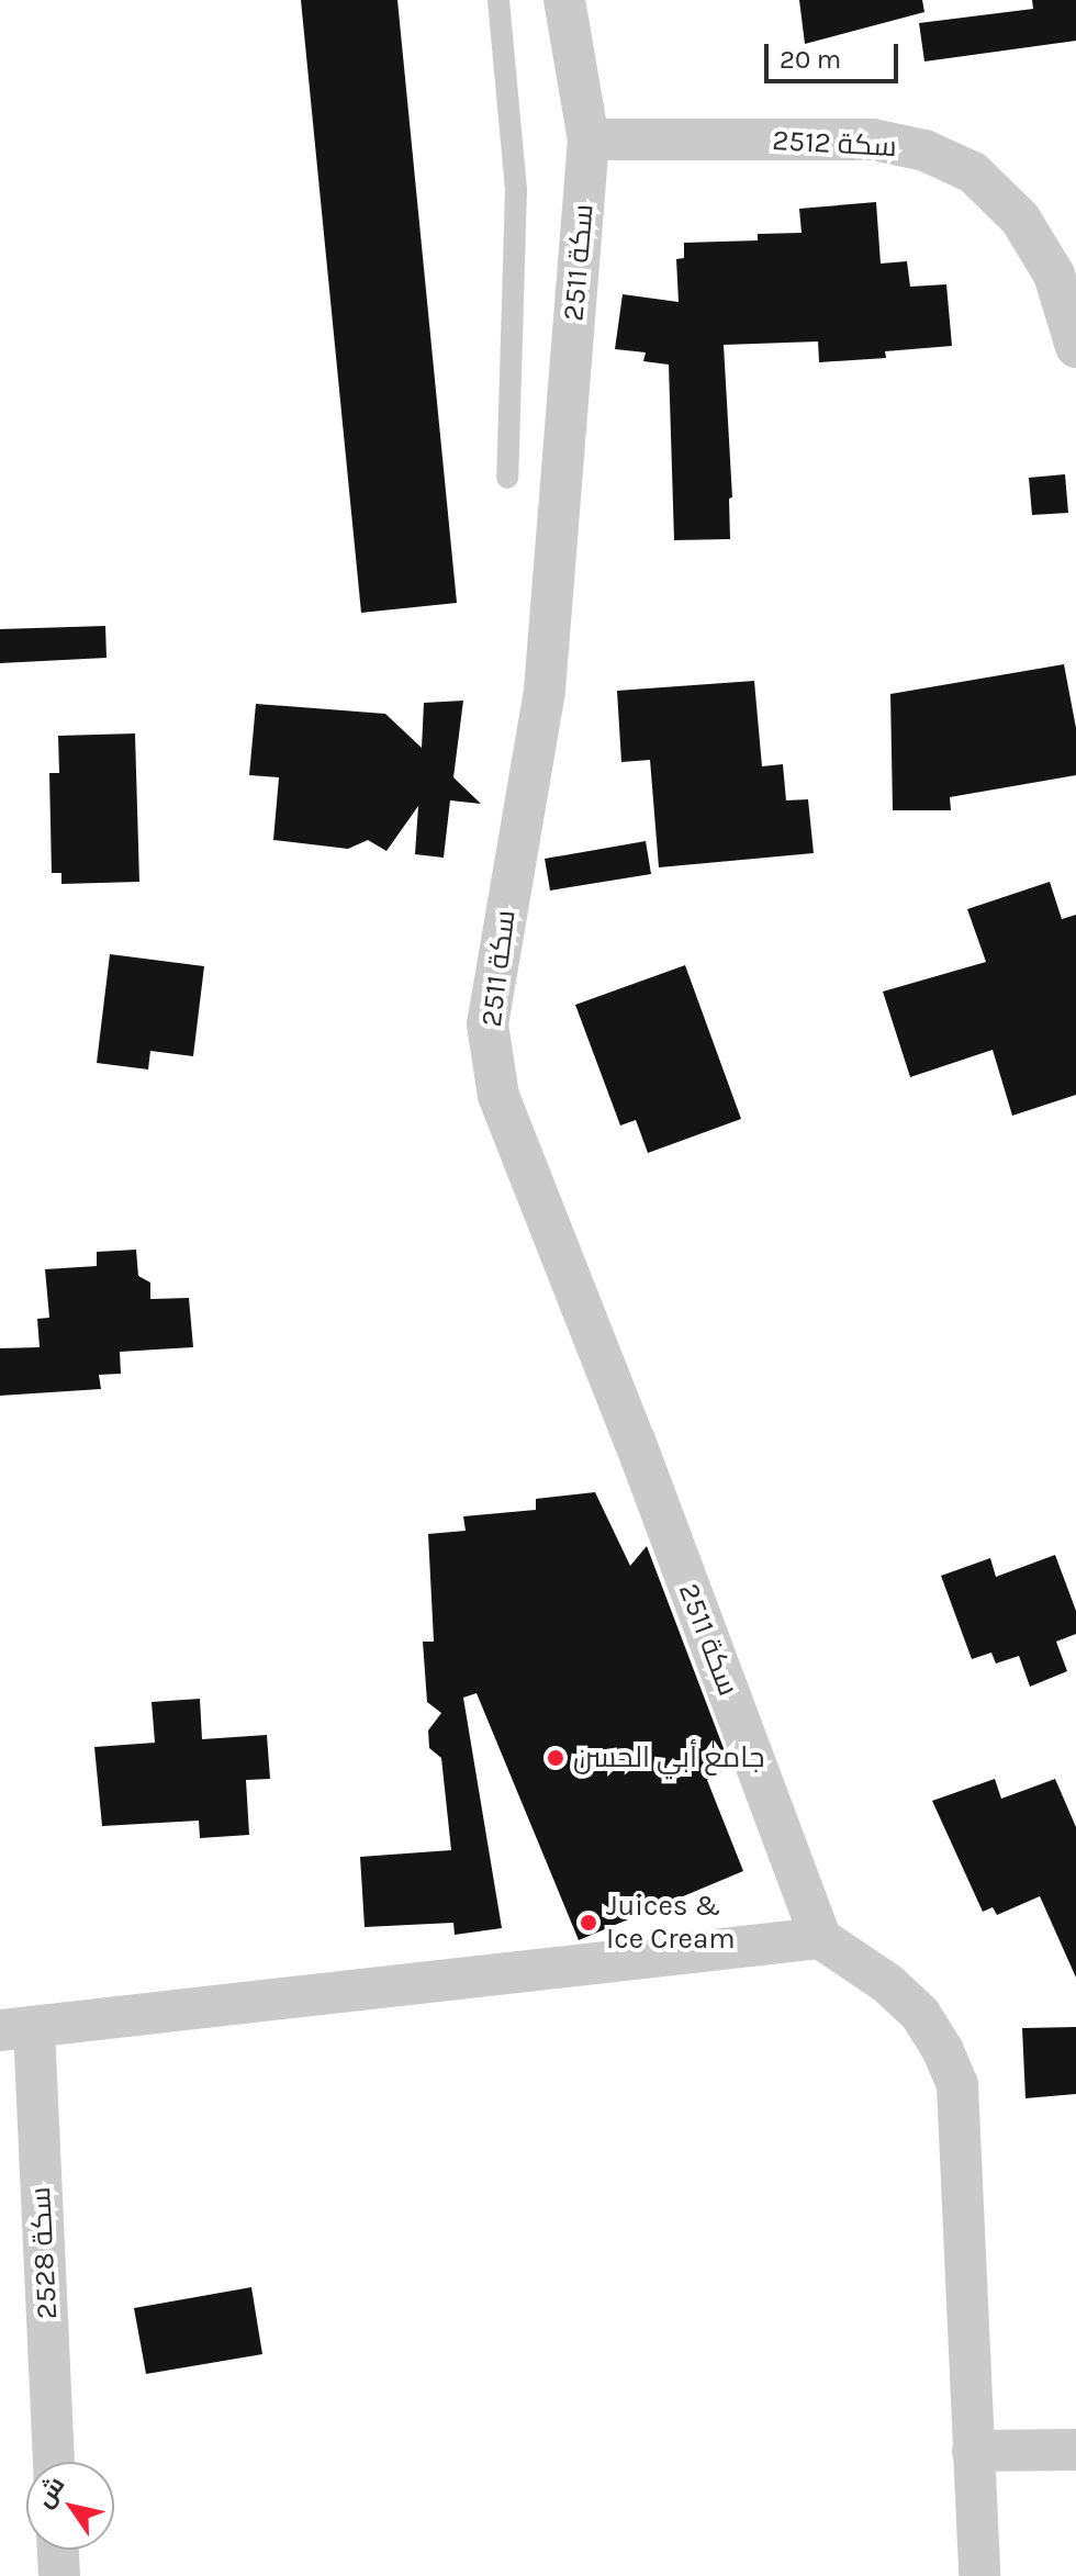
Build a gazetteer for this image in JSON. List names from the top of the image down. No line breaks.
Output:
{"streets":{"street":["سكة 2512","سكة 2511","سكة 2528"]},"crossings":[["سكة 2512","سكة 2511"]],"places":["جامع أبي الحسن","Juices & Ice Cream"],"scale_bar":"20 m","north":"top left"}
